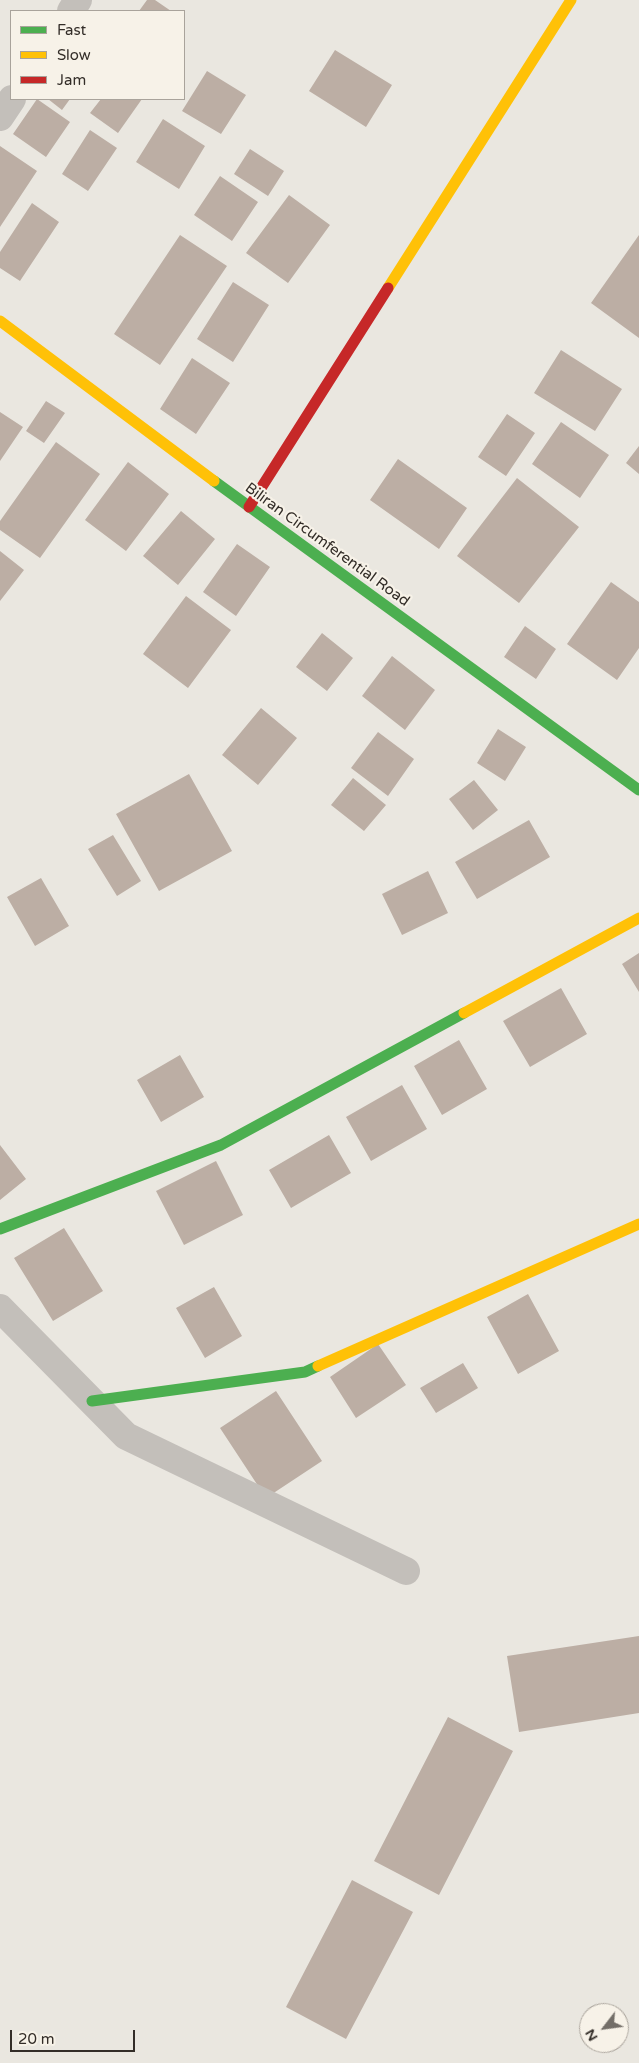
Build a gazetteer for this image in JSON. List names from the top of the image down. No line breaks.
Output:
{"streets":{"street":["Biliran Circumferential Road"]},"legend":["Fast","Slow","Jam"],"scale_bar":"20 m","north":"bottom left"}
